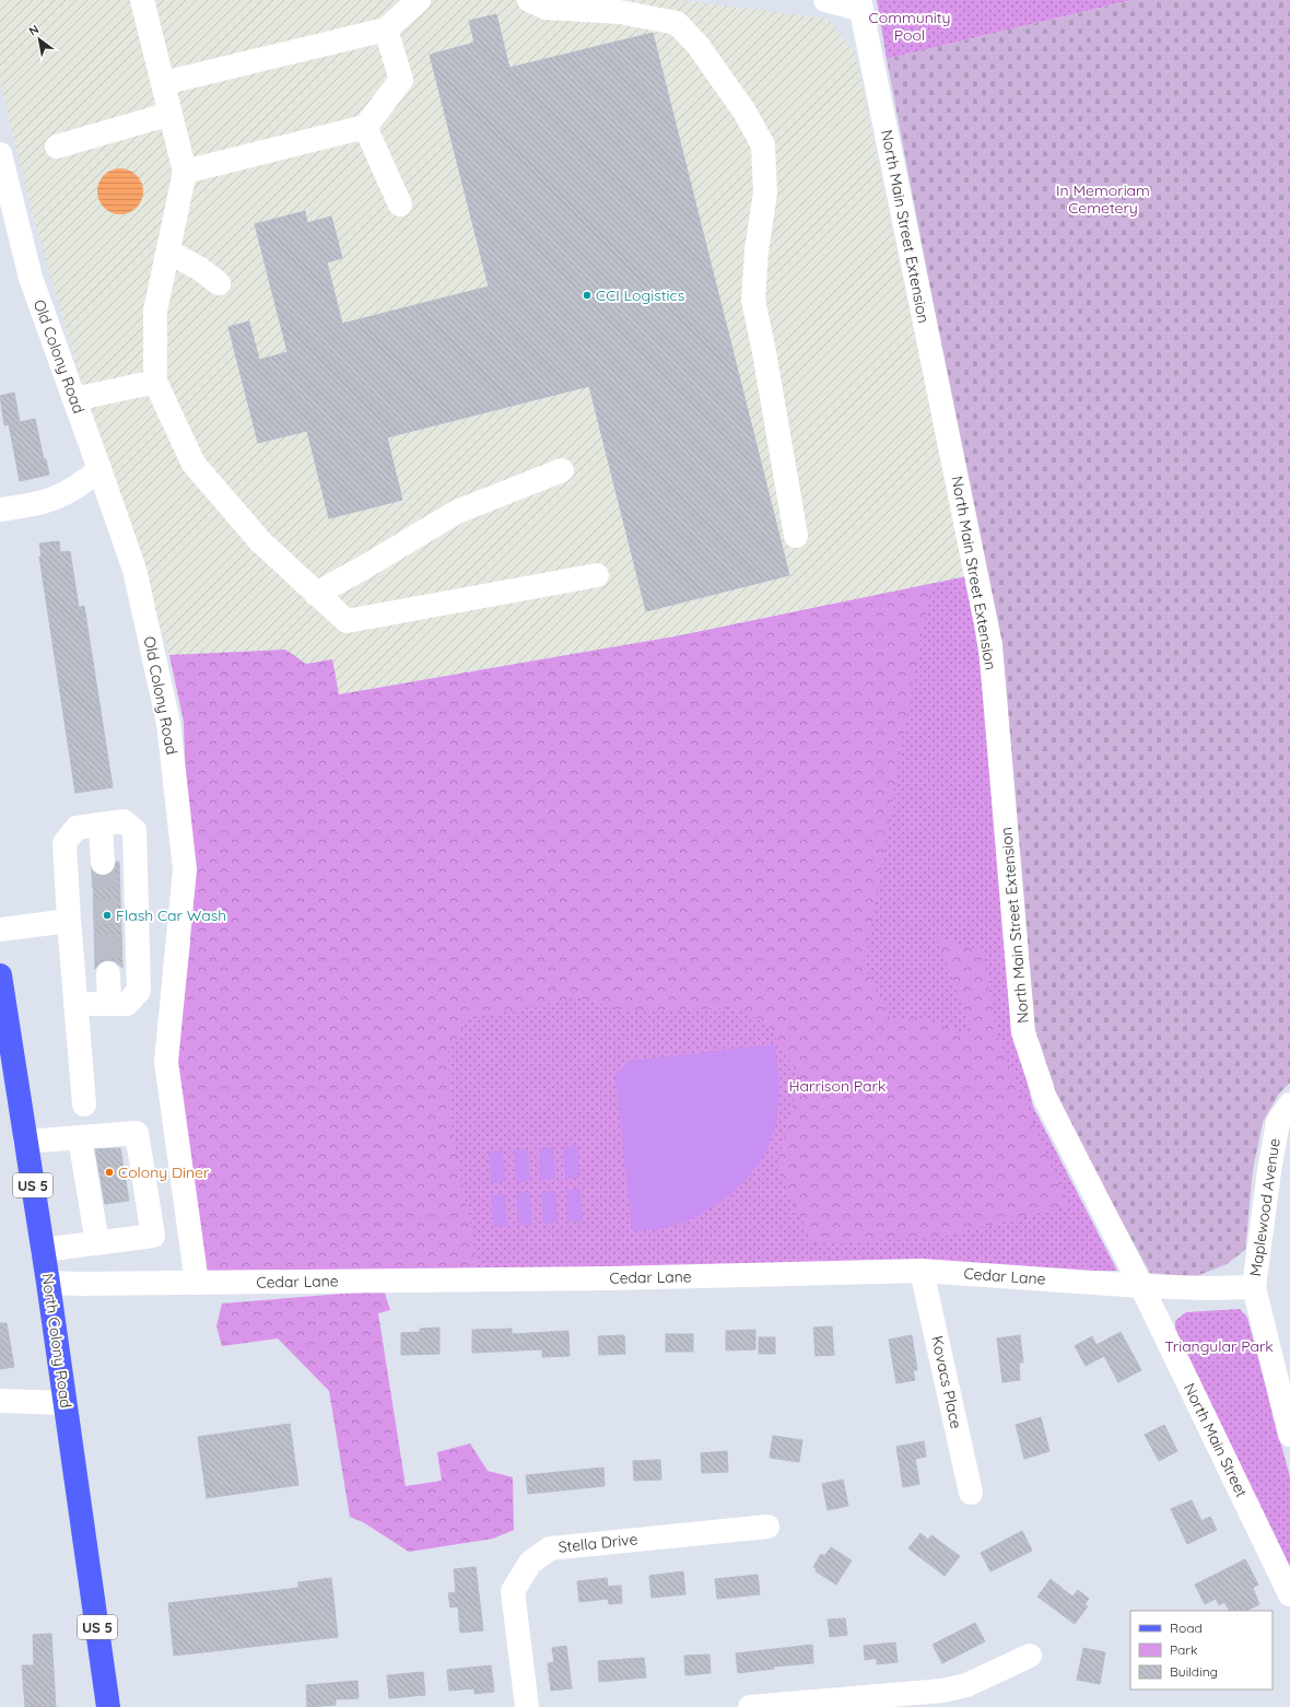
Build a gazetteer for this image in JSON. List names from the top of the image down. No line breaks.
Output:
{"streets":{"main road":["US 5","North Colony Road"],"street":["North Main Street Extension","Old Colony Road","Maplewood Avenue","Cedar Lane","Kovacs Place","North Main Street","Stella Drive"]},"crossings":[["North Main Street Extension","Cedar Lane"],["North Main Street Extension","North Main Street"],["Old Colony Road","Cedar Lane"],["Maplewood Avenue","Cedar Lane"],["Cedar Lane","North Colony Road"],["Cedar Lane","Kovacs Place"],["Cedar Lane","North Main Street"]],"parks":["Community Pool","In Memoriam Cemetery","Harrison Park","Triangular Park"],"places":["CCI Logistics","Flash Car Wash","Colony Diner"],"legend":["Road","Park","Building"],"north":"top left"}
